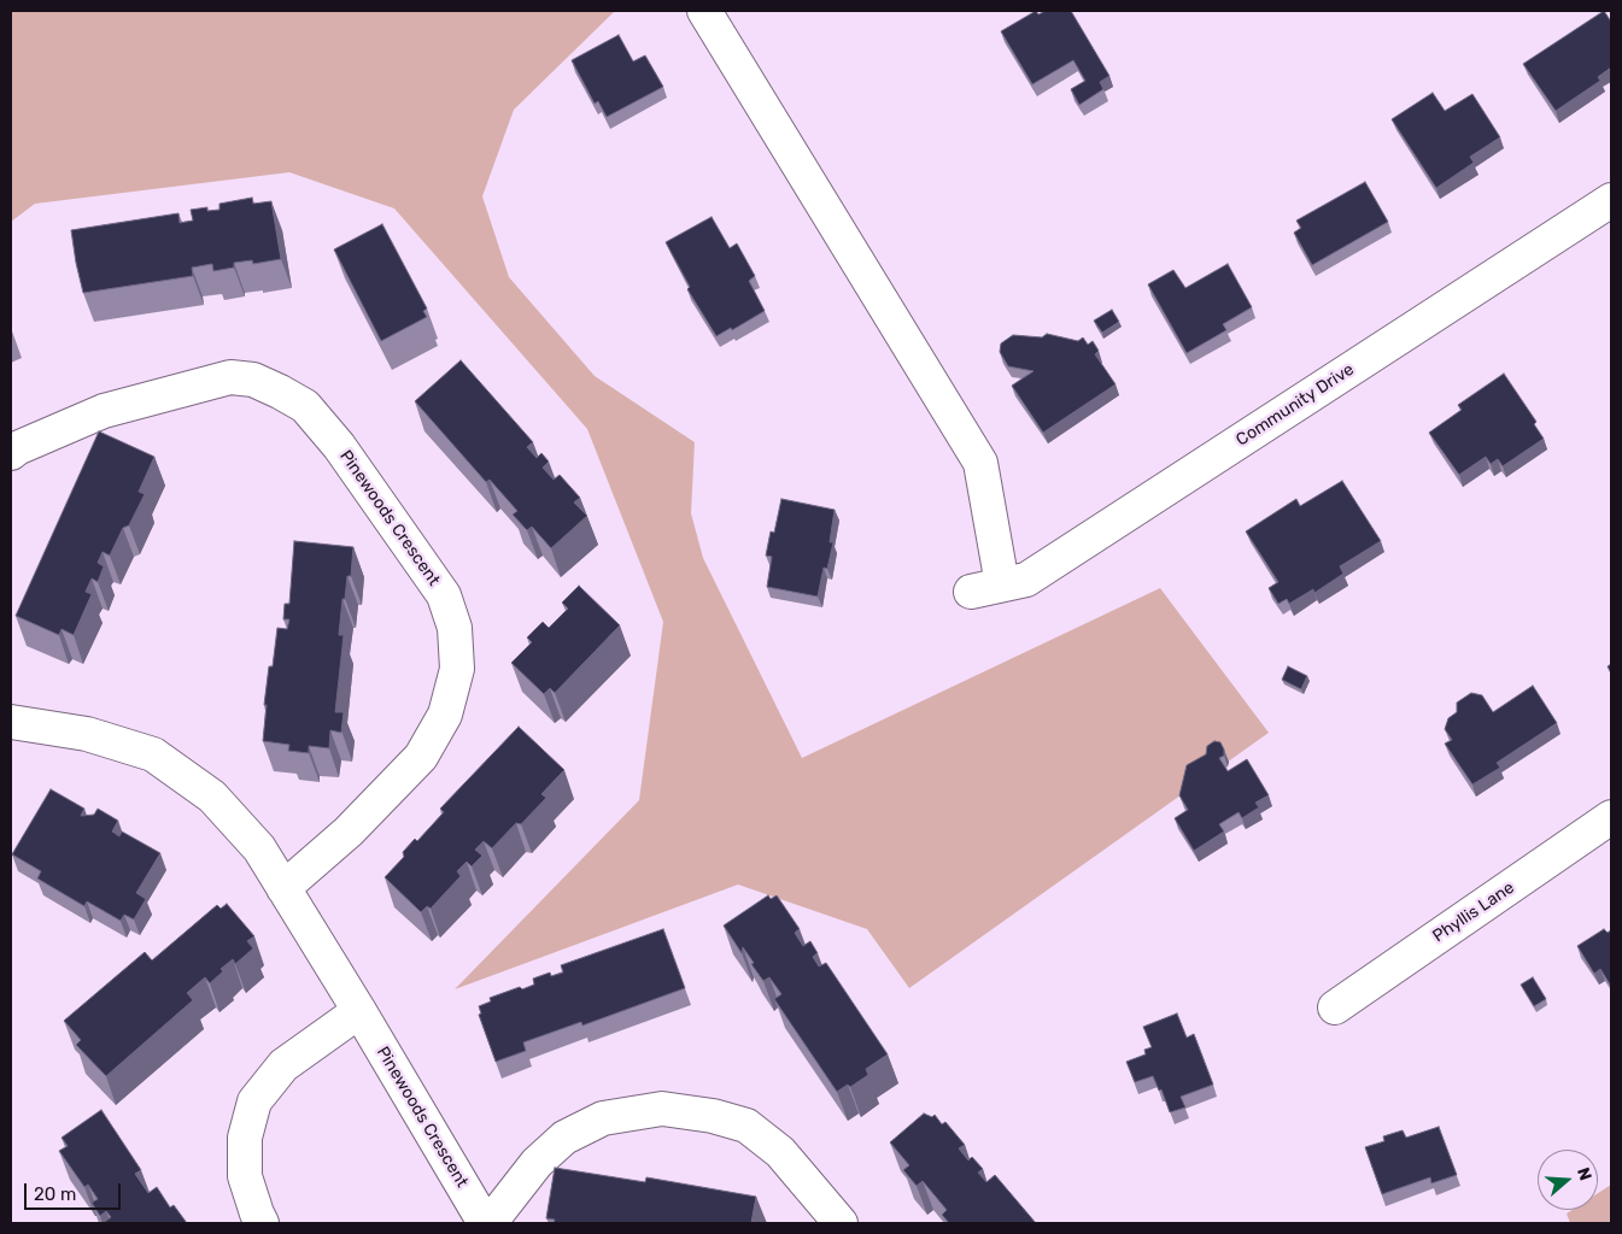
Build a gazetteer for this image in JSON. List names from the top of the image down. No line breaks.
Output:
{"streets":{"street":["Community Drive","Pinewoods Crescent","Phyllis Lane"]},"scale_bar":"20 m","north":"right"}
